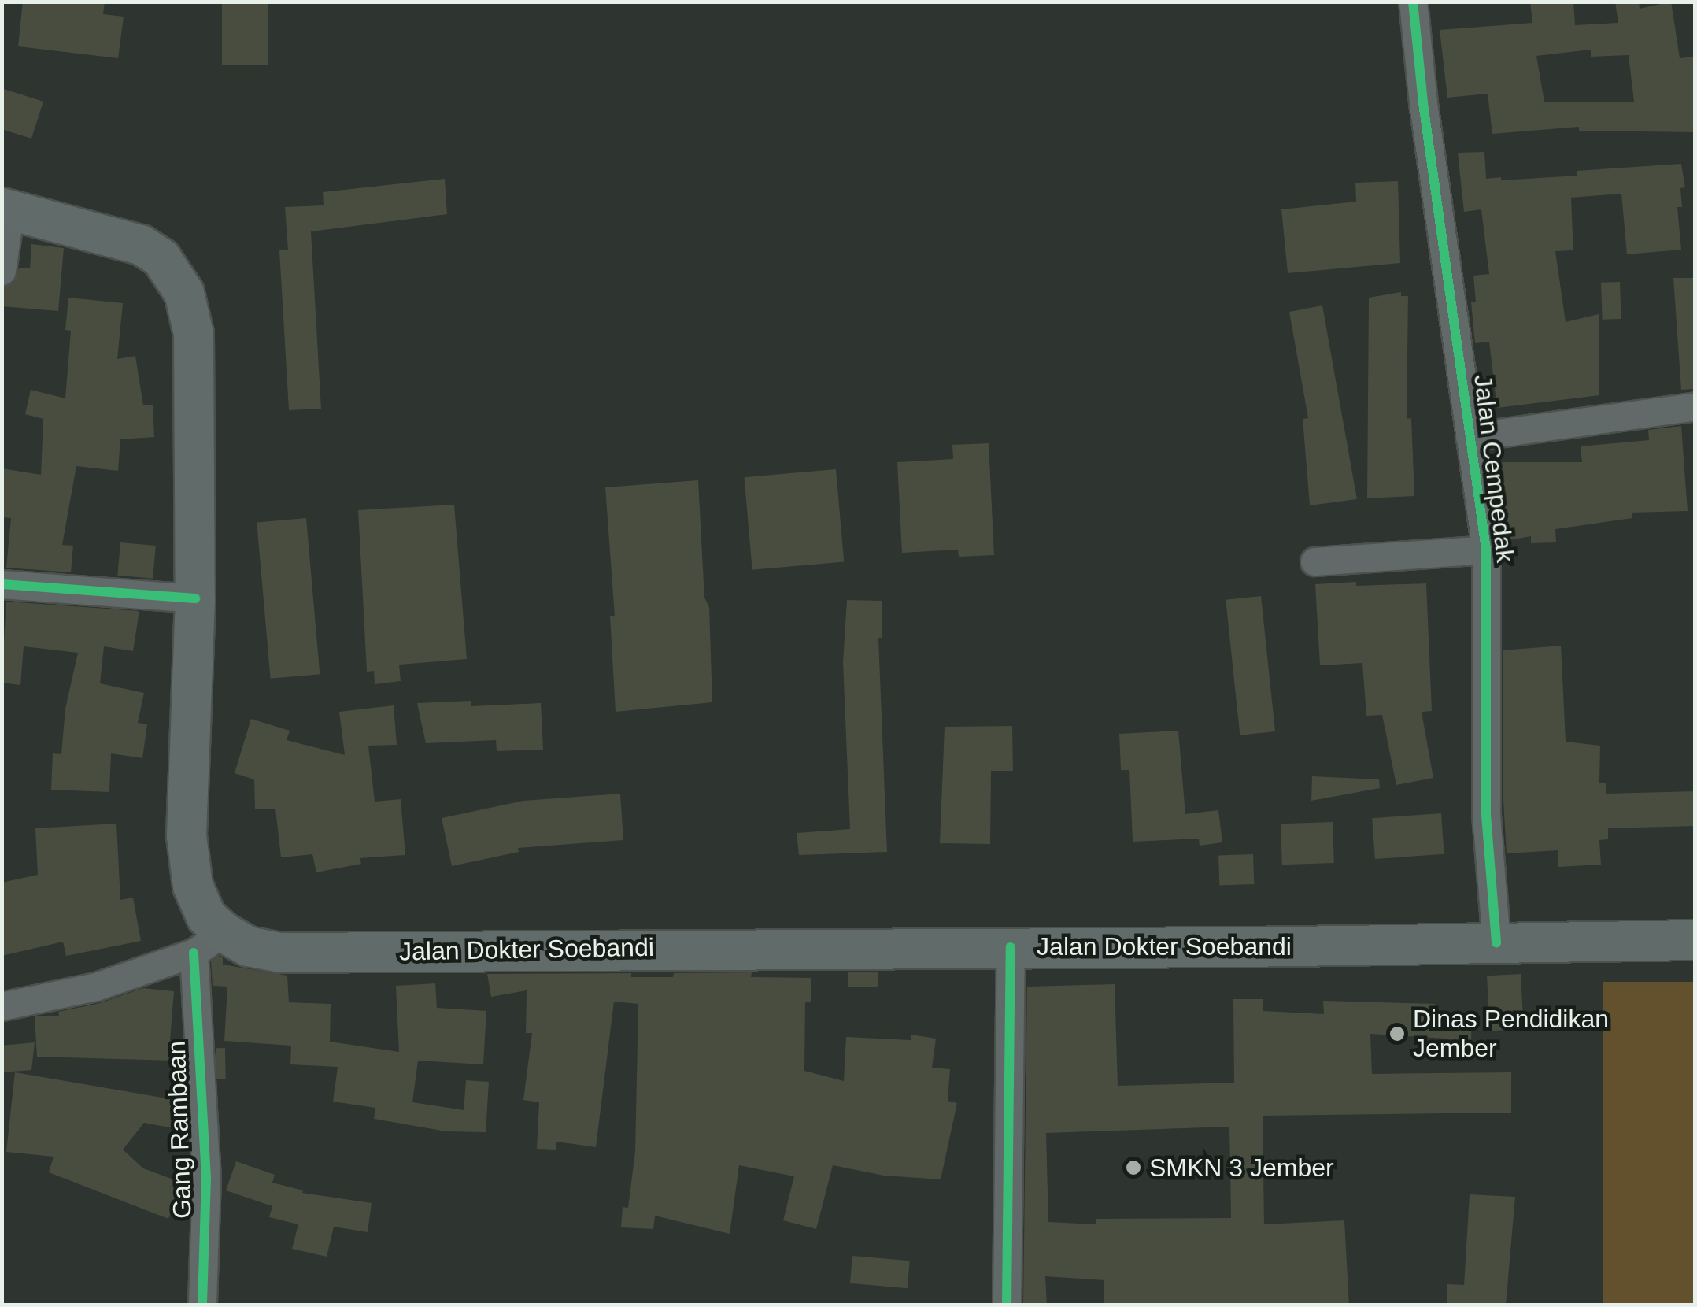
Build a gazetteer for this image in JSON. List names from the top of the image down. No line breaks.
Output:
{"streets":{"main road":["Jalan Dokter Soebandi"],"street":["Jalan Cempedak","Gang Rambaan"]},"crossings":[["Jalan Cempedak","Jalan Dokter Soebandi"],["Jalan Dokter Soebandi","Gang Rambaan"]],"places":["Dinas Pendidikan Jember","SMKN 3 Jember"]}
